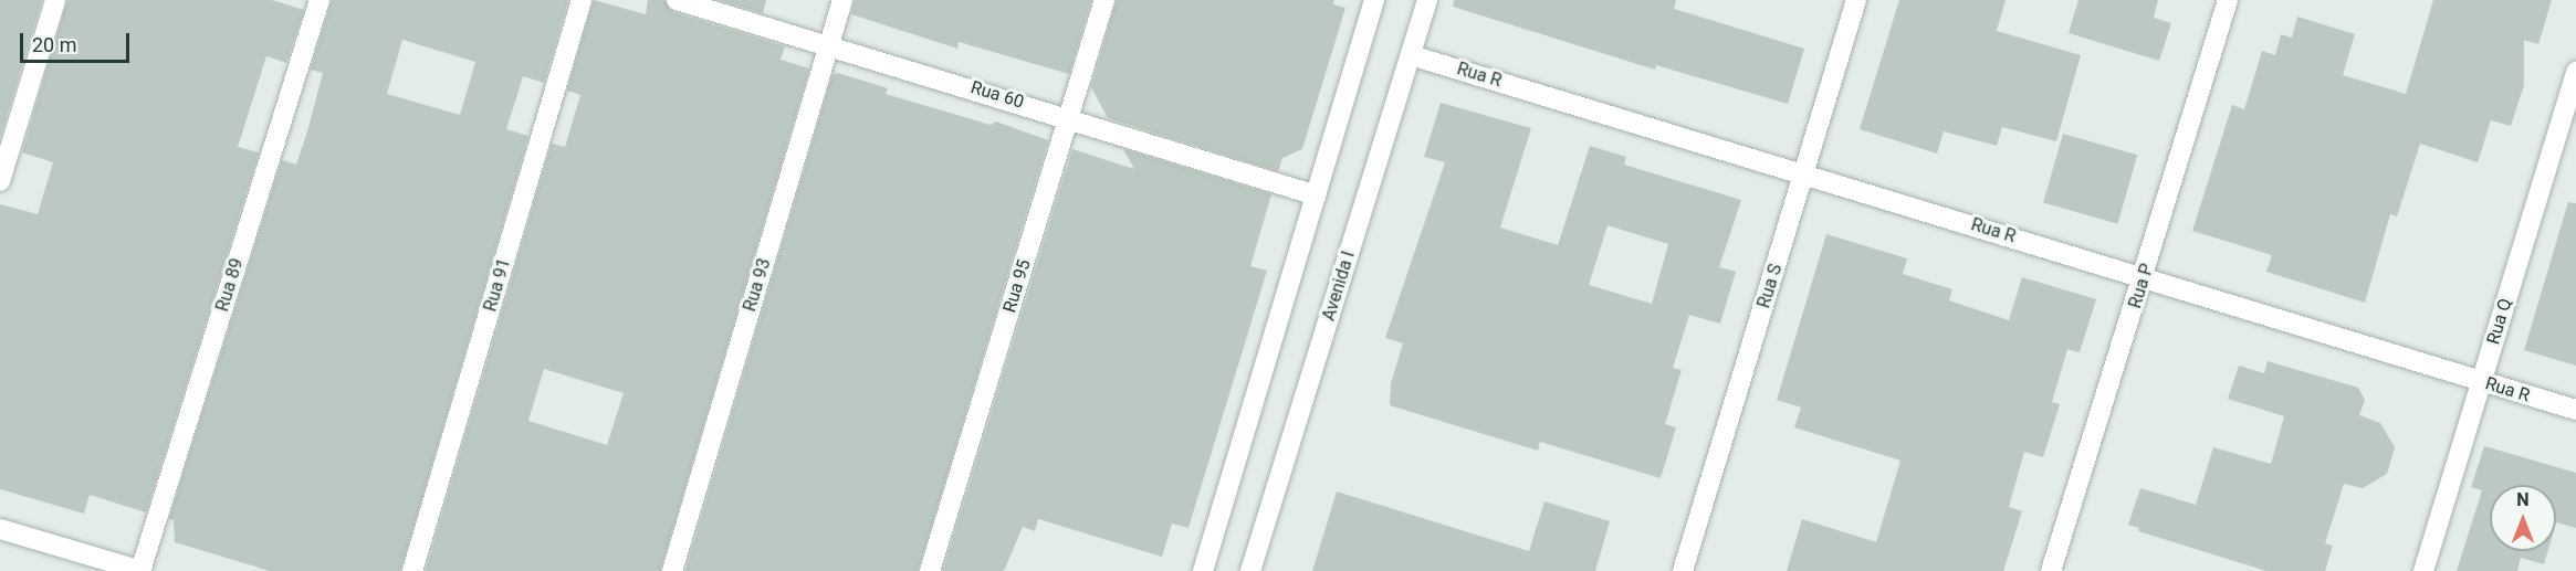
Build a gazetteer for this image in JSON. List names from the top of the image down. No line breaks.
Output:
{"streets":{"street":["Rua R","Rua 60","Rua 89","Rua 91","Rua 93","Rua 95","Avenida I","Rua S","Rua P","Rua Q"]},"crossings":[["Rua R","Avenida I"],["Rua R","Rua S"],["Rua R","Rua P"],["Rua R","Rua Q"],["Rua 60","Rua 93"],["Rua 60","Rua 95"]],"scale_bar":"20 m","north":"top"}
